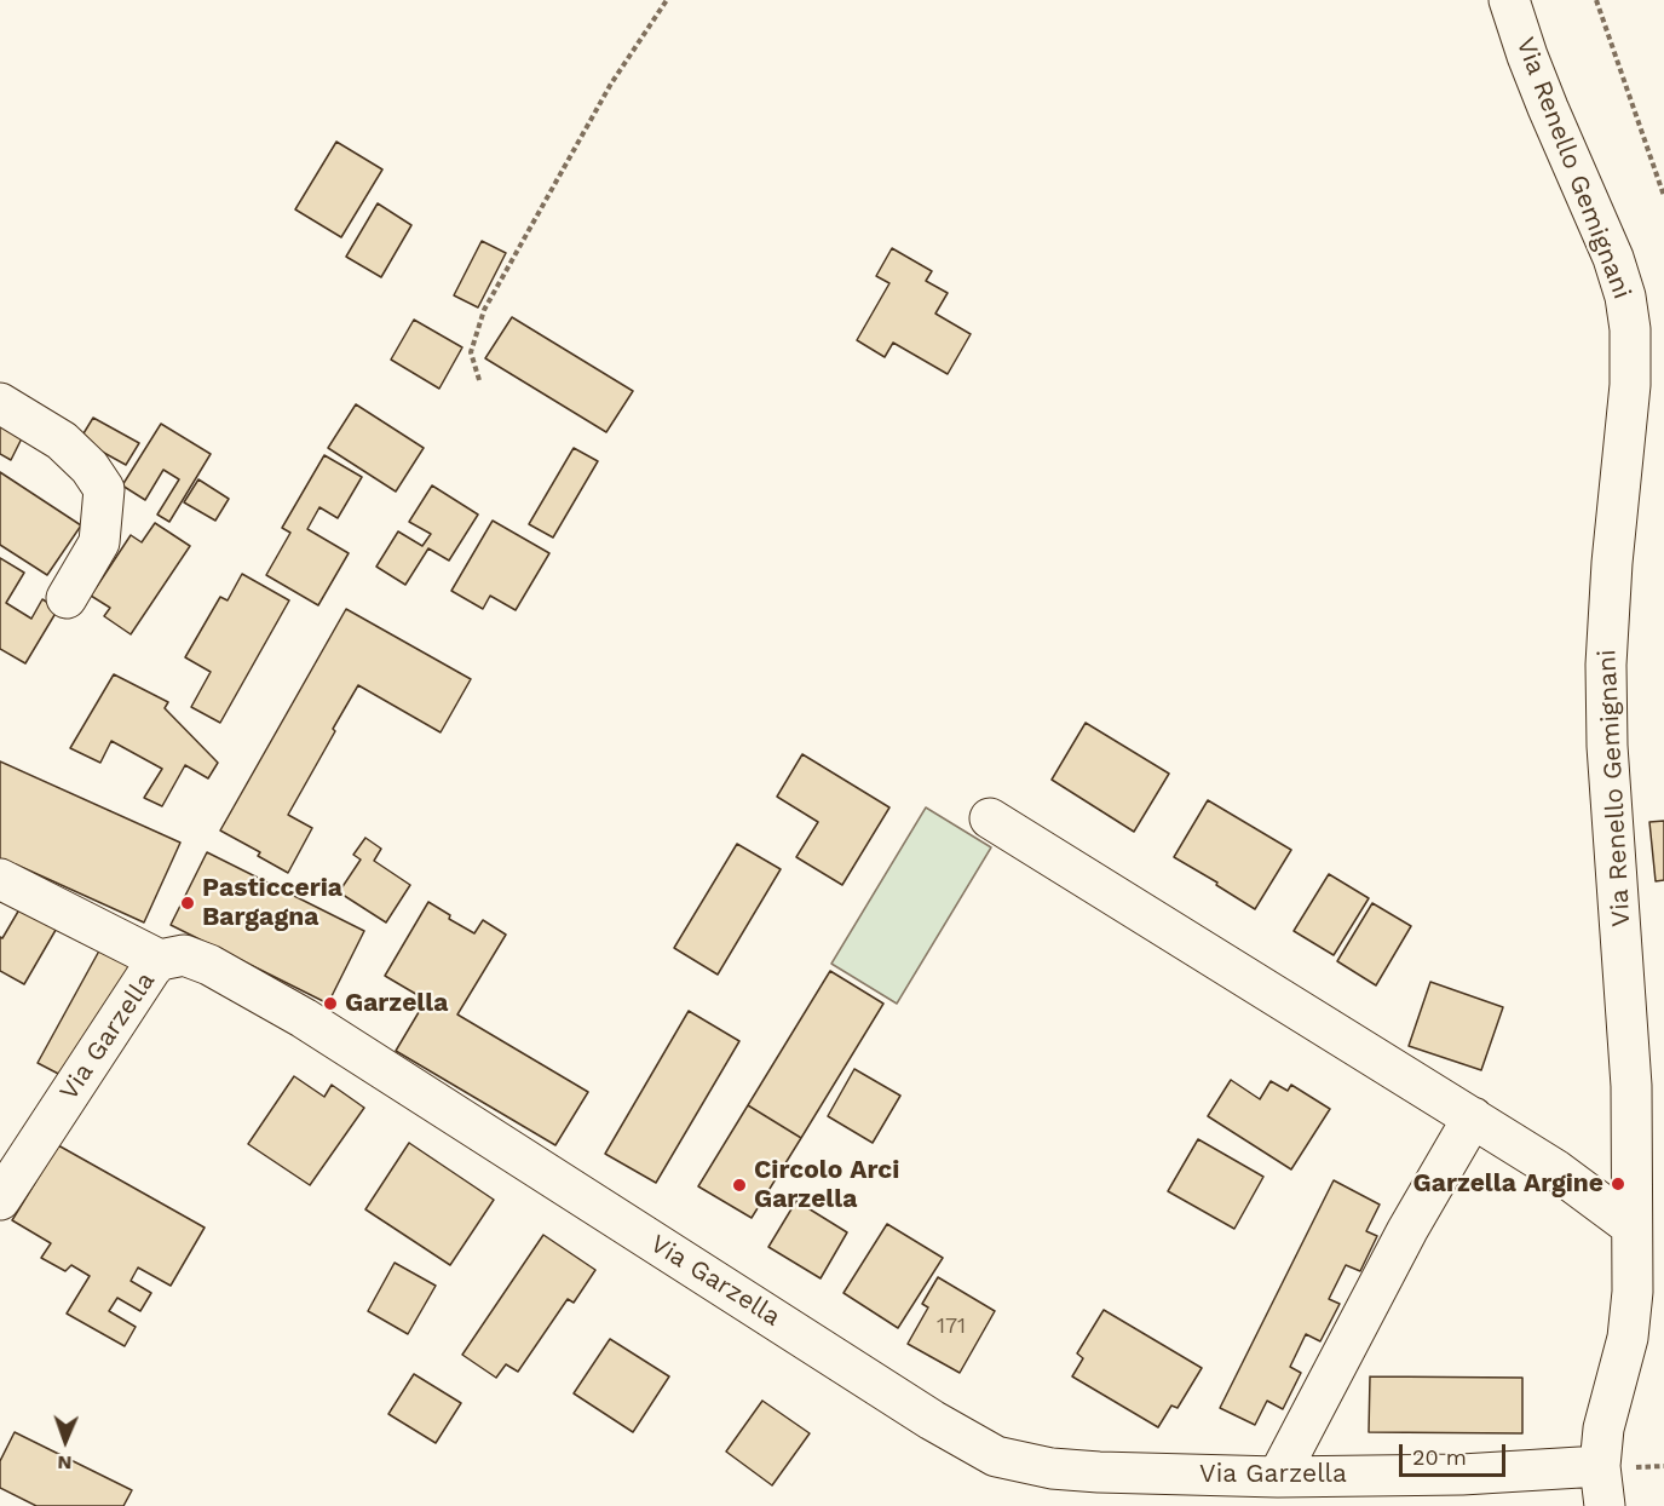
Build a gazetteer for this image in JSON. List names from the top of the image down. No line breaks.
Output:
{"streets":{"street":["Via Renello Gemignani","Via Garzella"]},"crossings":[["Via Renello Gemignani","Via Garzella"]],"places":["Pasticceria Bargagna","Garzella","Garzella Argine","Circolo Arci Garzella"],"house_numbers":["171"],"scale_bar":"20 m","north":"bottom"}
